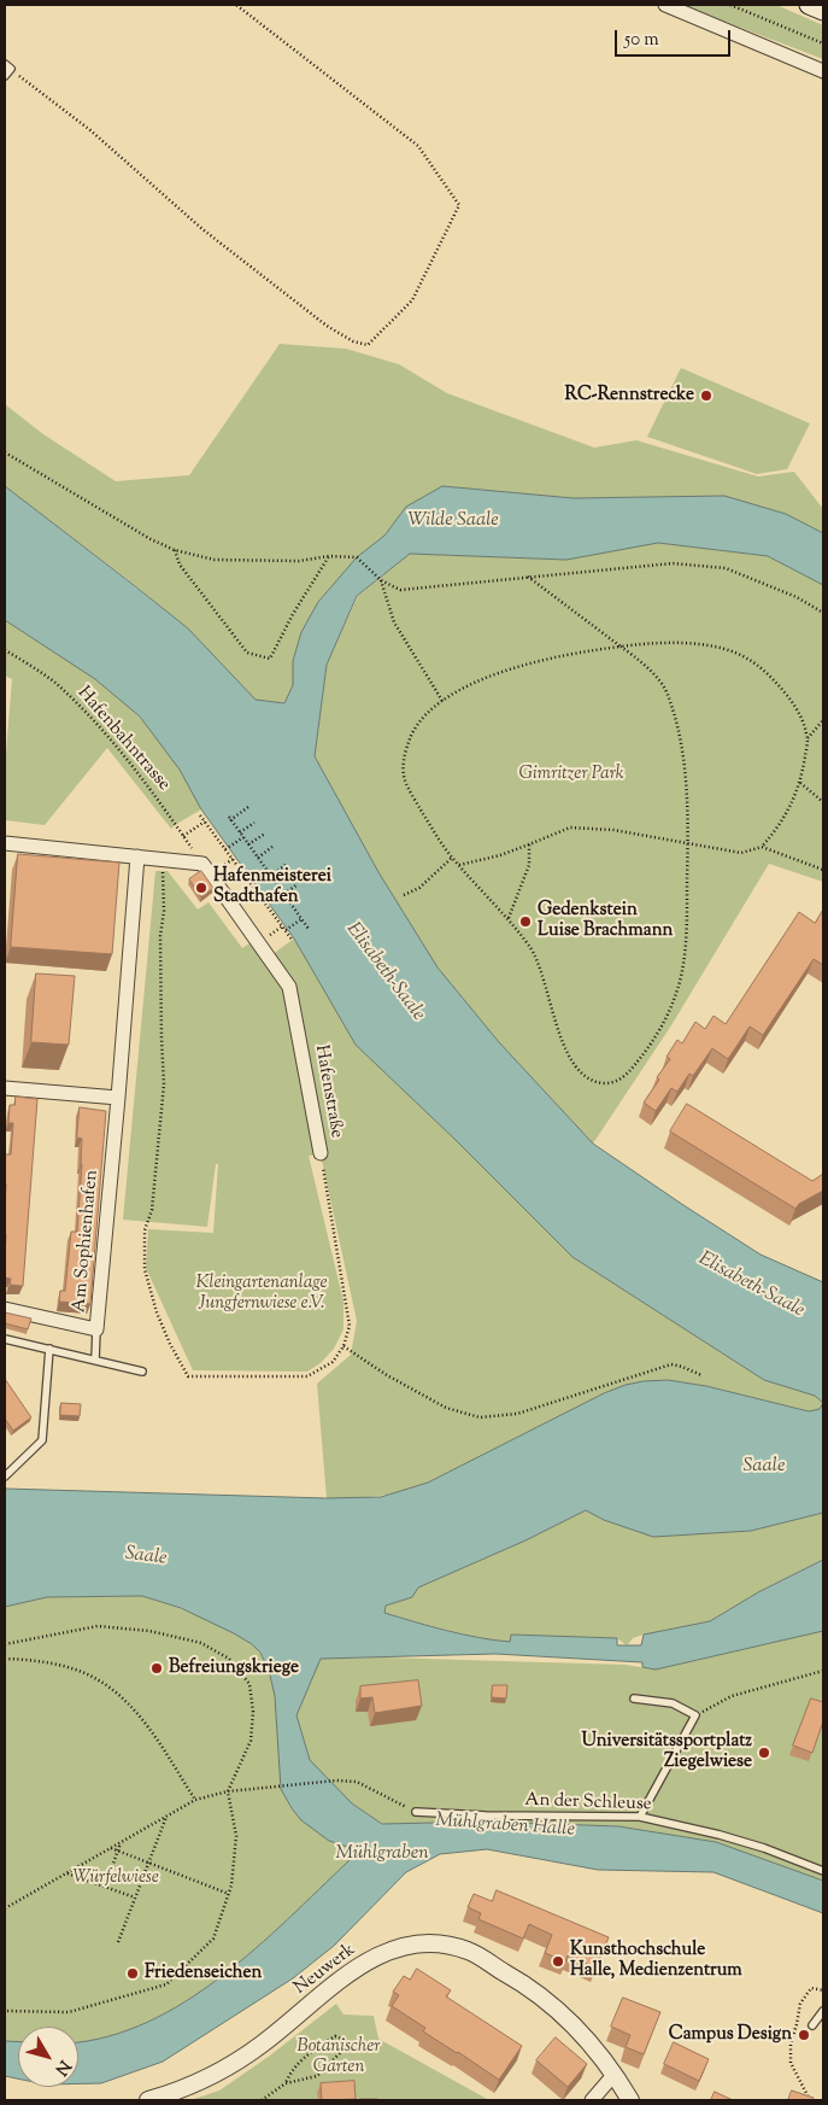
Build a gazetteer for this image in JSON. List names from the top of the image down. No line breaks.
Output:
{"streets":{"street":["Hafenstraße","Am Sophienhafen","Neuwerk"],"lane":["An der Schleuse"],"path":["Hafenbahntrasse"]},"crossings":[["Hafenbahntrasse","Hafenstraße"]],"water":["Wilde Saale","Elisabeth-Saale","Saale","Mühlgraben Halle","Mühlgraben"],"parks":["Gimritzer Park","Kleingartenanlage Jungfernwiese e.V.","Würfelwiese","Botanischer Garten"],"places":["RC-Rennstrecke","Hafenmeisterei Stadthafen","Gedenkstein Luise Brachmann","Befreiungskriege","Universitätssportplatz Ziegelwiese","Kunsthochschule Halle, Medienzentrum","Friedenseichen","Campus Design"],"scale_bar":"50 m","north":"bottom right"}
